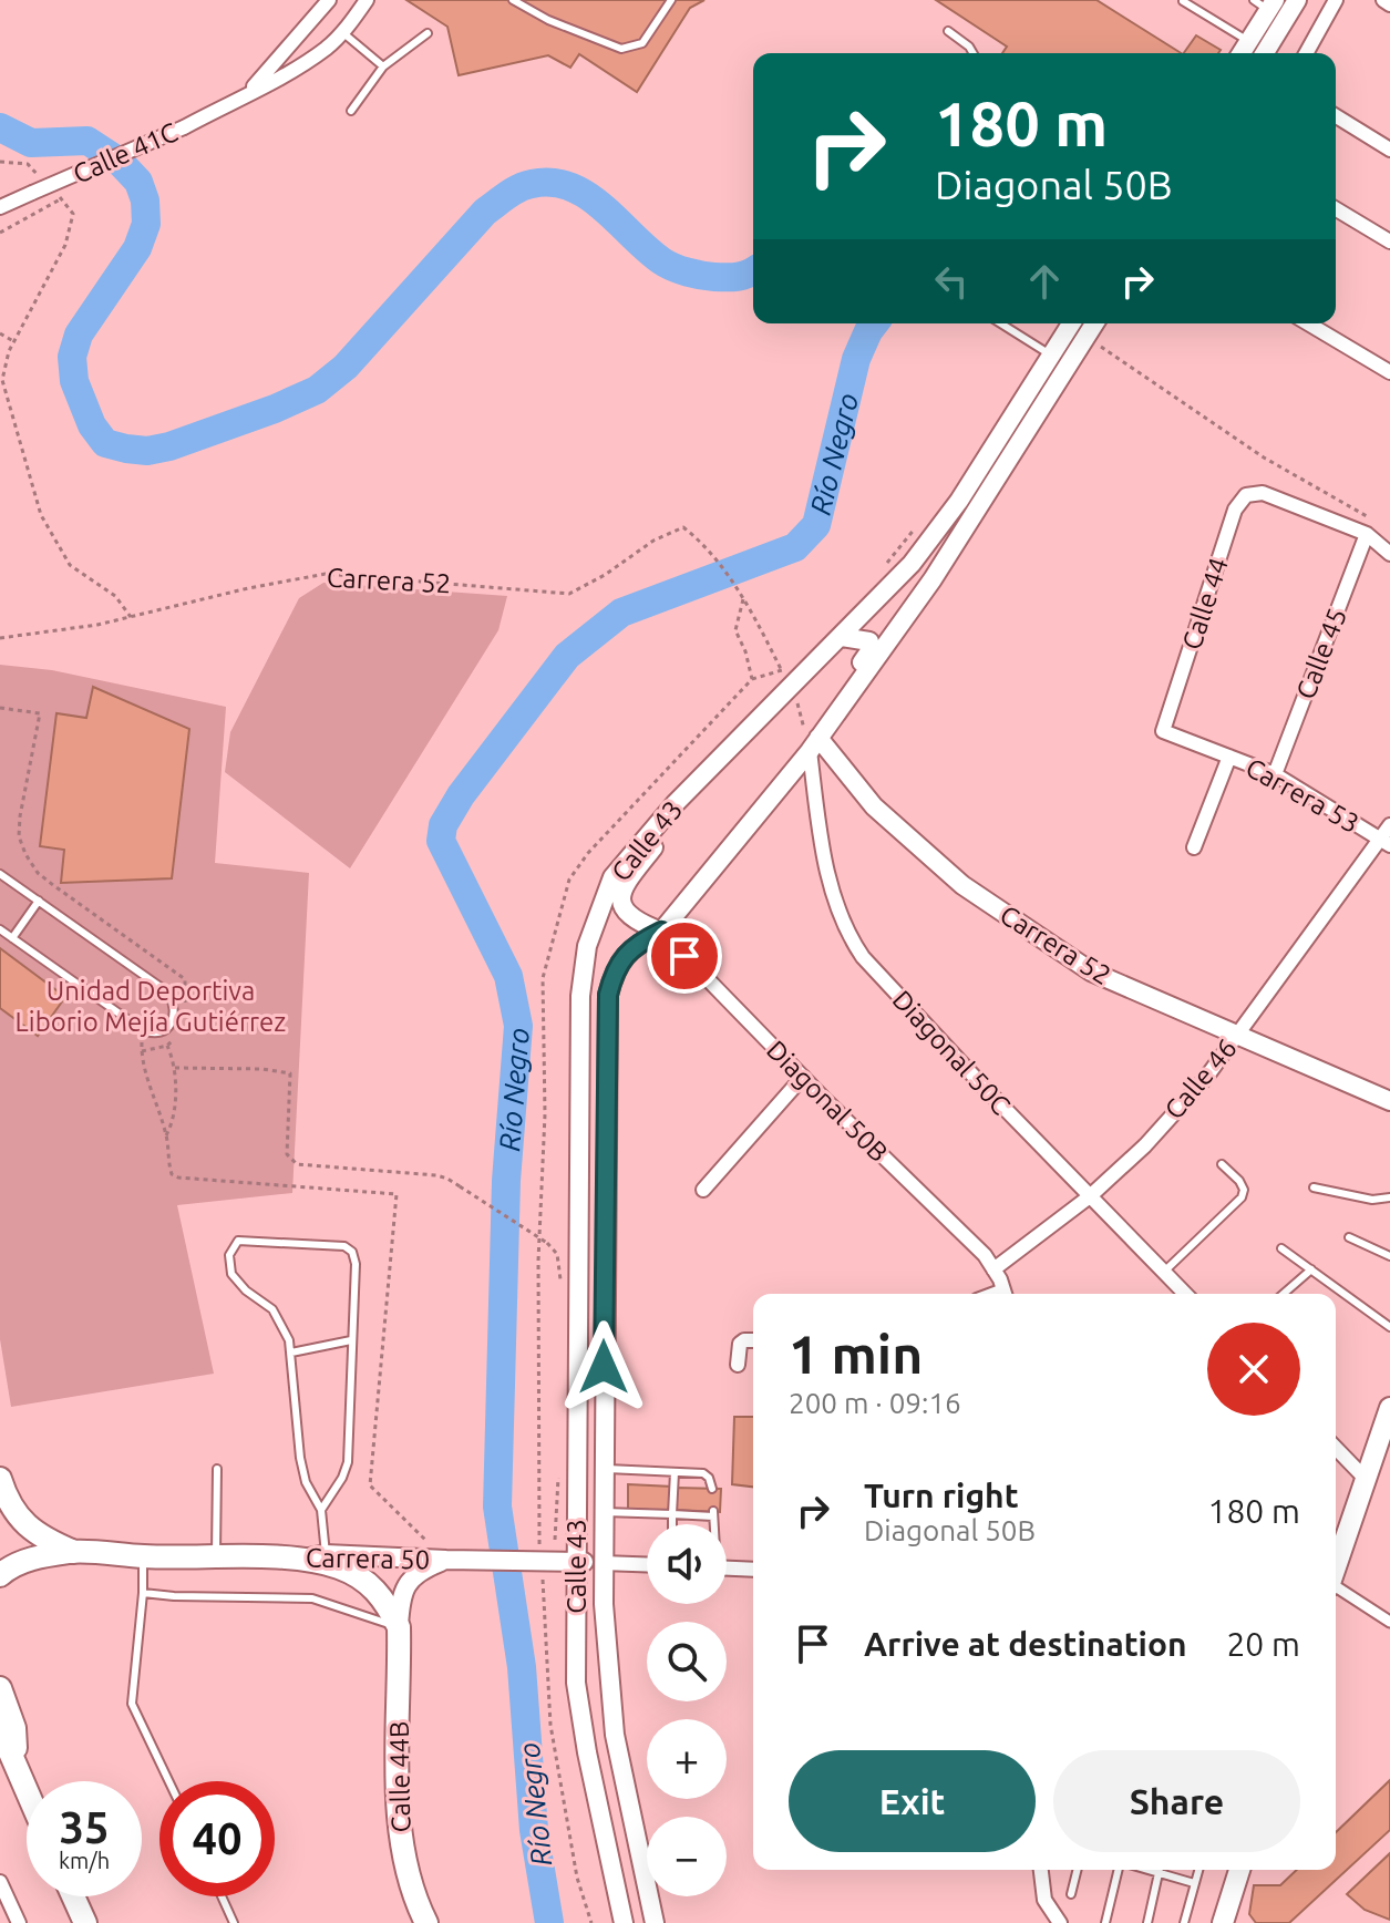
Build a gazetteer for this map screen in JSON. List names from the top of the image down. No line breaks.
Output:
{"streets":{"main road":["Carrera 50","Calle 44B"],"street":["Calle 41C","Carrera 52","Calle 44","Calle 45","Carrera 53","Calle 43","Diagonal 50C","Calle 46","Diagonal 50B"]},"crossings":[["Carrera 52","Calle 43"],["Carrera 52","Diagonal 50C"],["Carrera 52","Calle 46"],["Calle 44","Calle 45"],["Calle 44","Carrera 53"],["Calle 45","Carrera 53"],["Carrera 53","Calle 46"],["Calle 43","Diagonal 50C"],["Calle 43","Diagonal 50B"],["Calle 43","Carrera 50"],["Diagonal 50C","Calle 46"],["Calle 46","Diagonal 50B"],["Carrera 50","Calle 44B"]],"water":["Río Negro"],"parks":["Unidad Deportiva Liborio Mejía Gutiérrez"],"page":{"turn":["180 m","Diagonal 50B"],"heading":["1 min","200 m · 09:16"],"list":[{"name":"Turn right","note":"Diagonal 50B","value":"180 m"},{"name":"Arrive at destination","value":"20 m"}],"map_buttons":["+","−"],"buttons":["Exit","Share"],"speed":"35 km/h","limit":"40"}}
